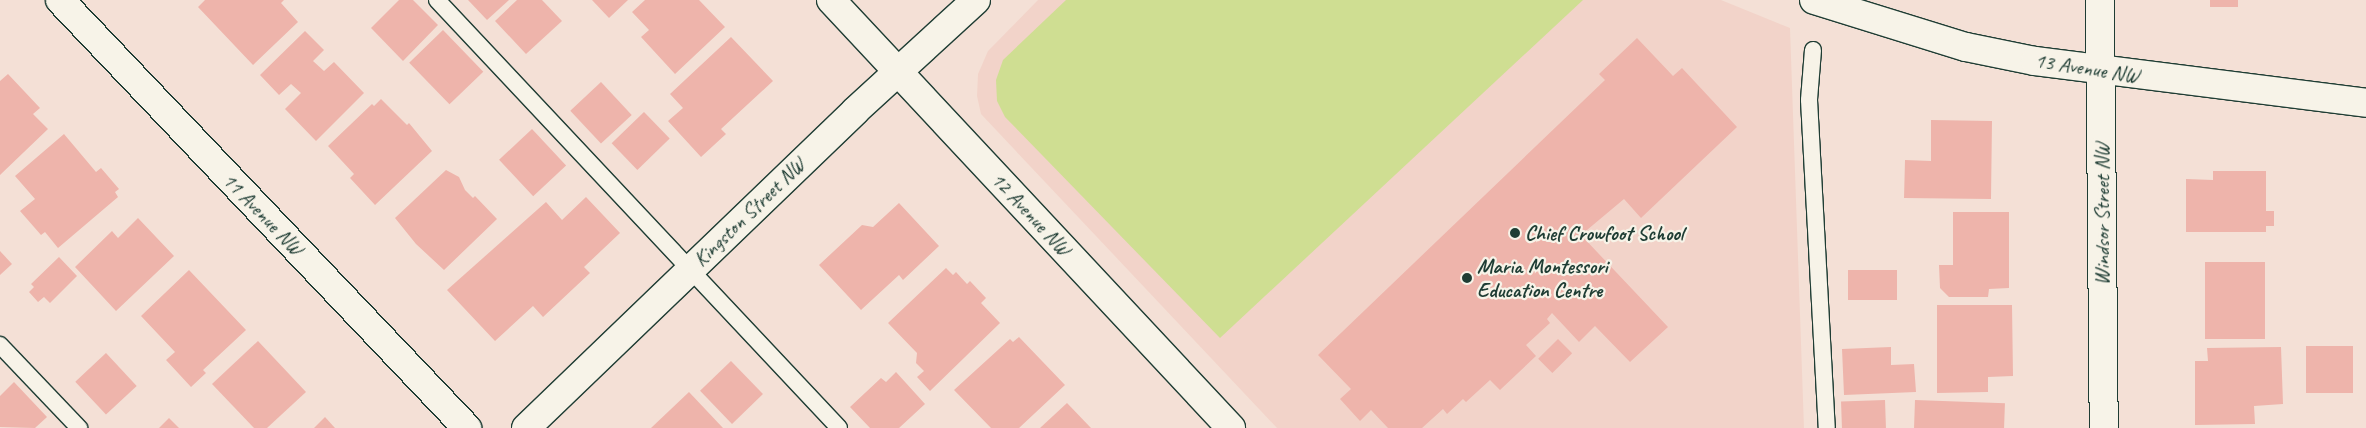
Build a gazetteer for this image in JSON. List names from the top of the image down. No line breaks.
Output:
{"streets":{"street":["13 Avenue NW","Kingston Street NW","11 Avenue NW","12 Avenue NW","Windsor Street NW"]},"crossings":[["13 Avenue NW","Windsor Street NW"],["Kingston Street NW","12 Avenue NW"]],"places":["Chief Crowfoot School","Maria Montessori Education Centre"]}
